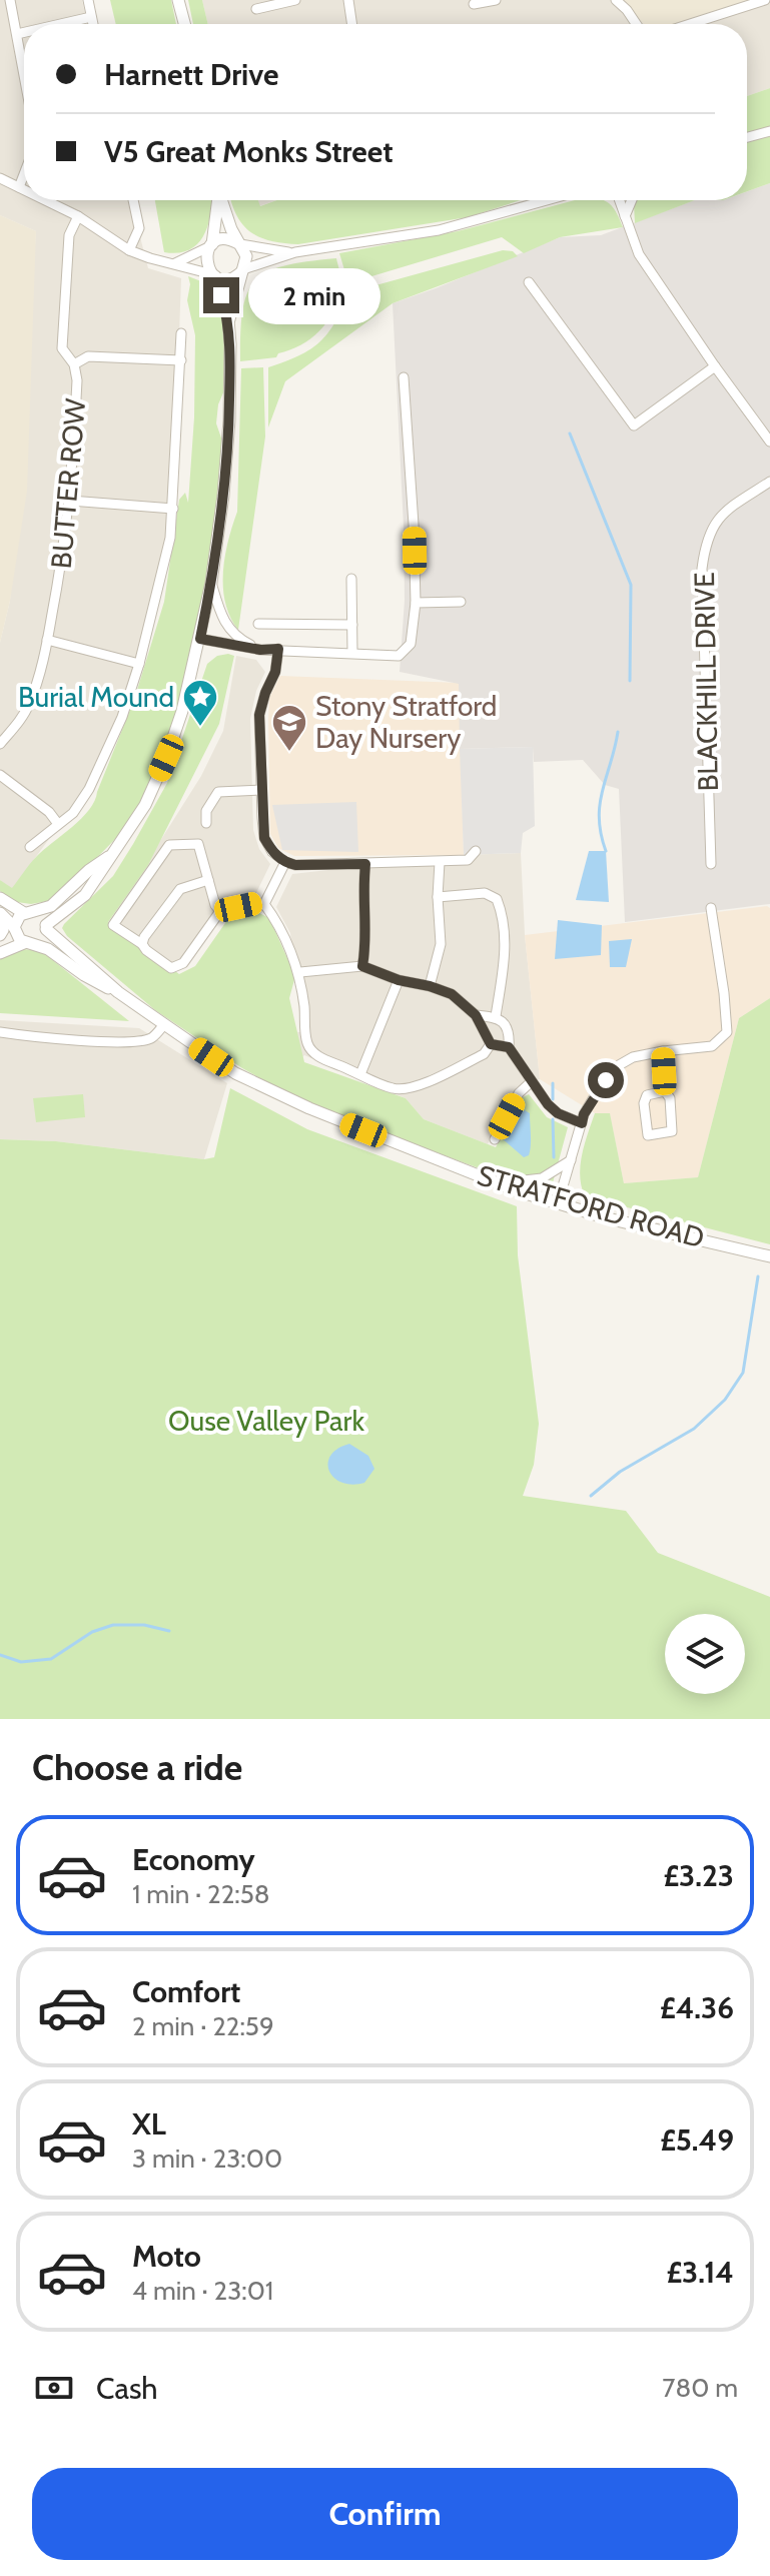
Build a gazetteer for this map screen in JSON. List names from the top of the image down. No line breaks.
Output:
{"streets":{"street":["BUTTER ROW","BLACKHILL DRIVE","STRATFORD ROAD"]},"parks":["Ouse Valley Park"],"places":{"place":["Burial Mound"],"school or university":["Stony Stratford Day Nursery"]},"page":{"banner":["Harnett Drive","V5 Great Monks Street"],"bubble":"2 min","heading":"Choose a ride","list":[{"name":"Economy","note":"1 min · 22:58","value":"£3.23"},{"name":"Comfort","note":"2 min · 22:59","value":"£4.36"},{"name":"XL","note":"3 min · 23:00","value":"£5.49"},{"name":"Moto","note":"4 min · 23:01","value":"£3.14"}],"pay":["Cash","780 m"],"buttons":"Confirm"}}
